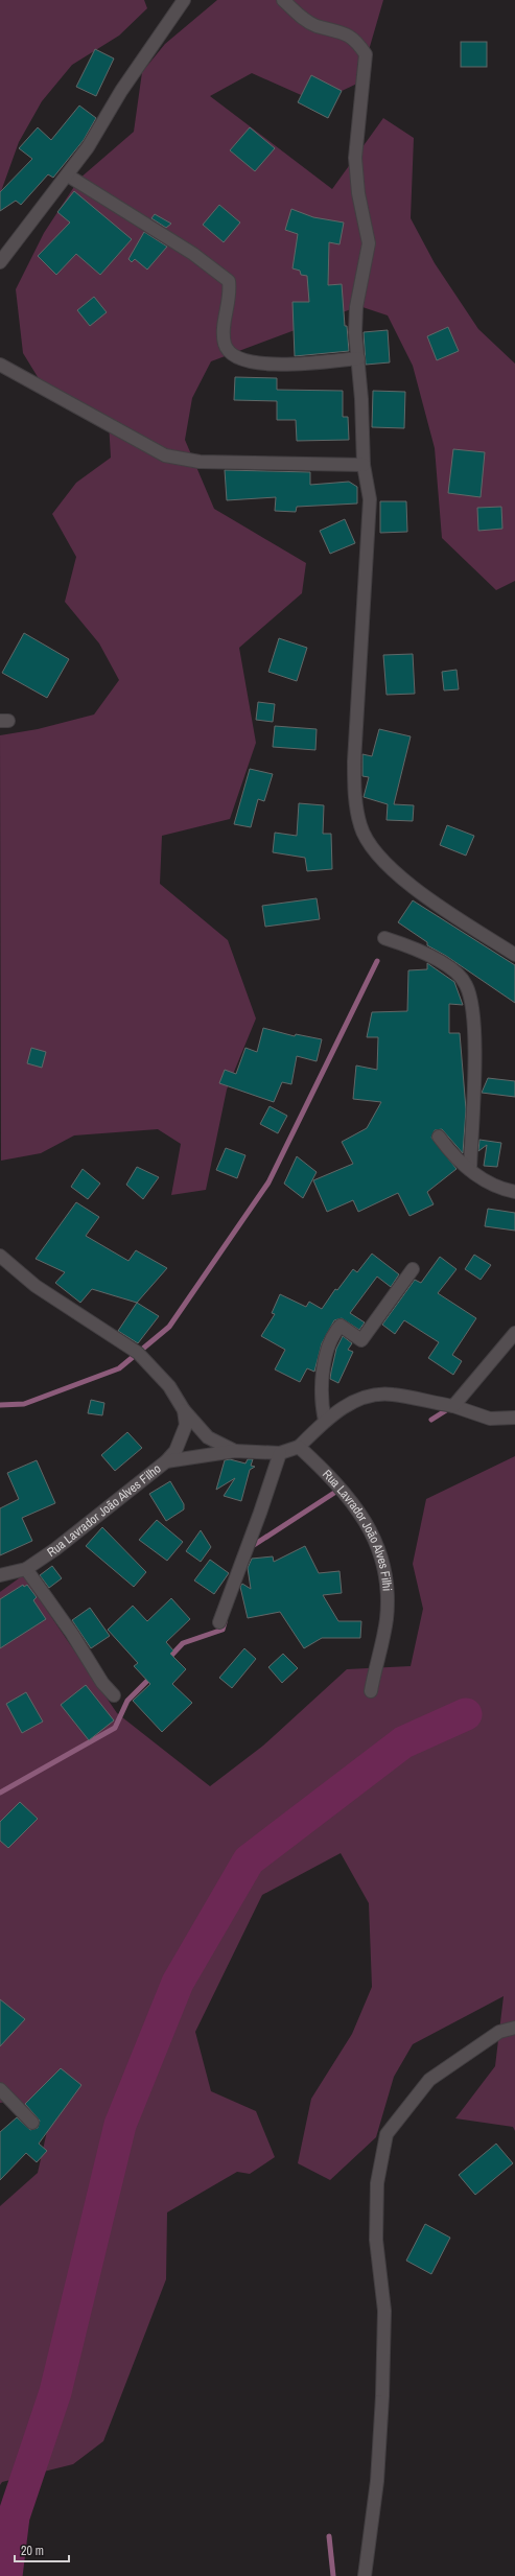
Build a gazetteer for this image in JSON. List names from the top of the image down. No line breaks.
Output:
{"streets":{"street":["Rua Lavrador João Alves Filho","Rua Lavrador João Alves Filhi"]},"scale_bar":"20 m"}
